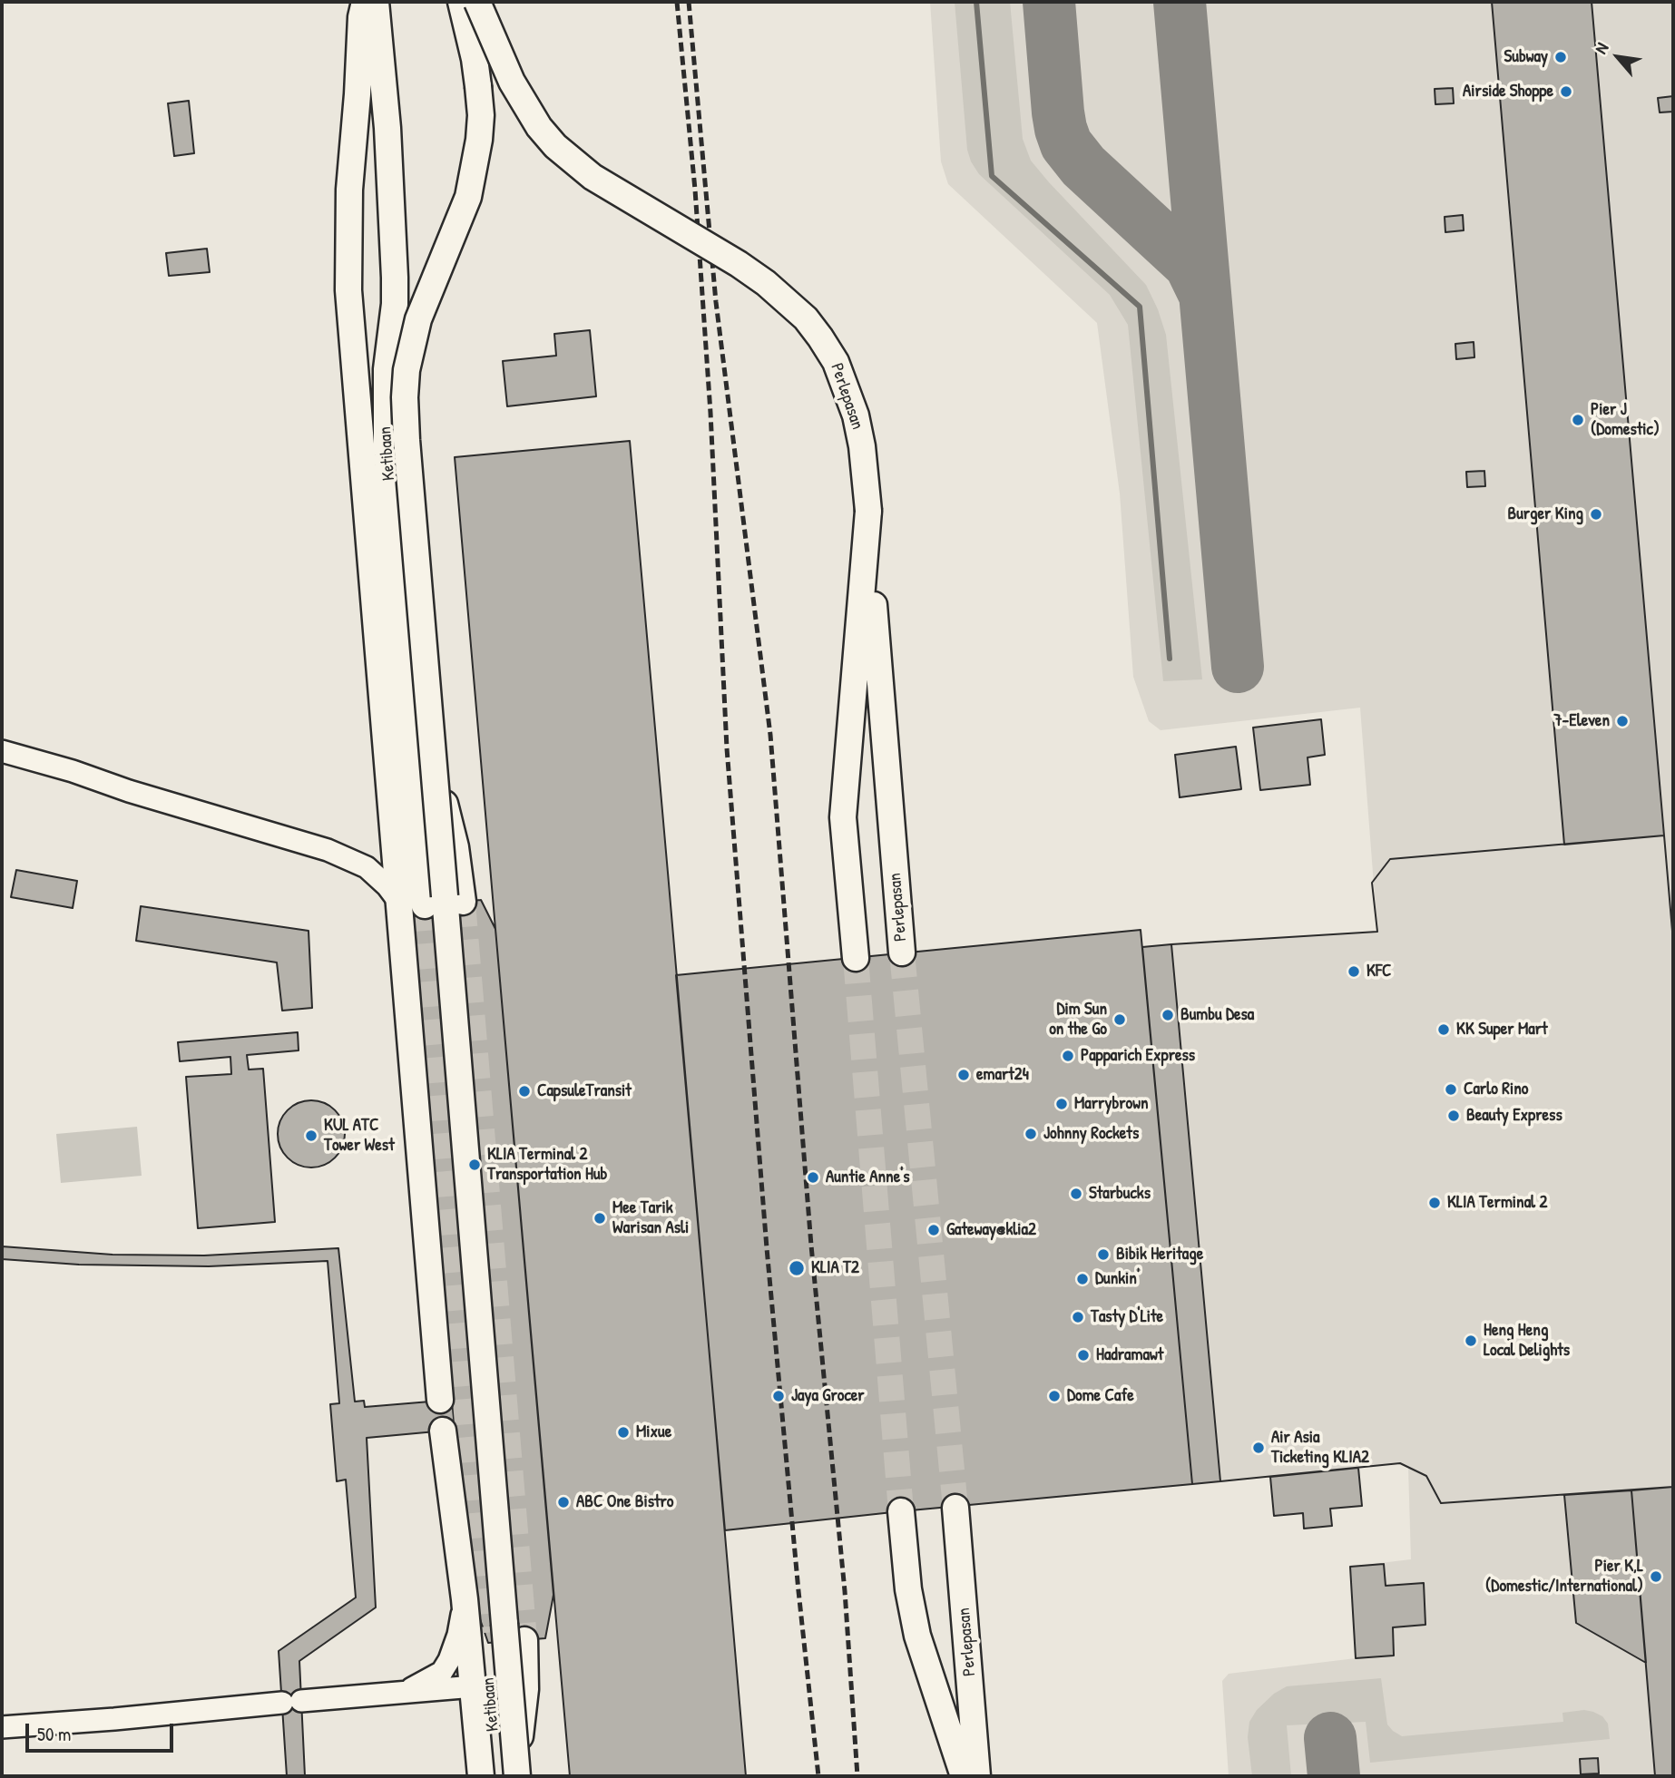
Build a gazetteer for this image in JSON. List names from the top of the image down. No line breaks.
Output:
{"streets":{"main road":["Perlepasan","Ketibaan"]},"places":["Subway","Airside Shoppe","Pier J (Domestic)","Burger King","7-Eleven","KFC","Bumbu Desa","Dim Sun on the Go","KK Super Mart","Papparich Express","emart24","Carlo Rino","CapsuleTransit","Marrybrown","Beauty Express","Johnny Rockets","KUL ATC Tower West","KLIA Terminal 2 Transportation Hub","Auntie Anne's","Starbucks","KLIA Terminal 2","Mee Tarik Warisan Asli","Gateway@klia2","Bibik Heritage","KLIA T2","Dunkin'","Tasty D'Lite","Heng Heng Local Delights","Hadramawt","Jaya Grocer","Dome Cafe","Mixue","Air Asia Ticketing KLIA2","ABC One Bistro","Pier K,L (Domestic/International)"],"scale_bar":"50 m","north":"top left"}
